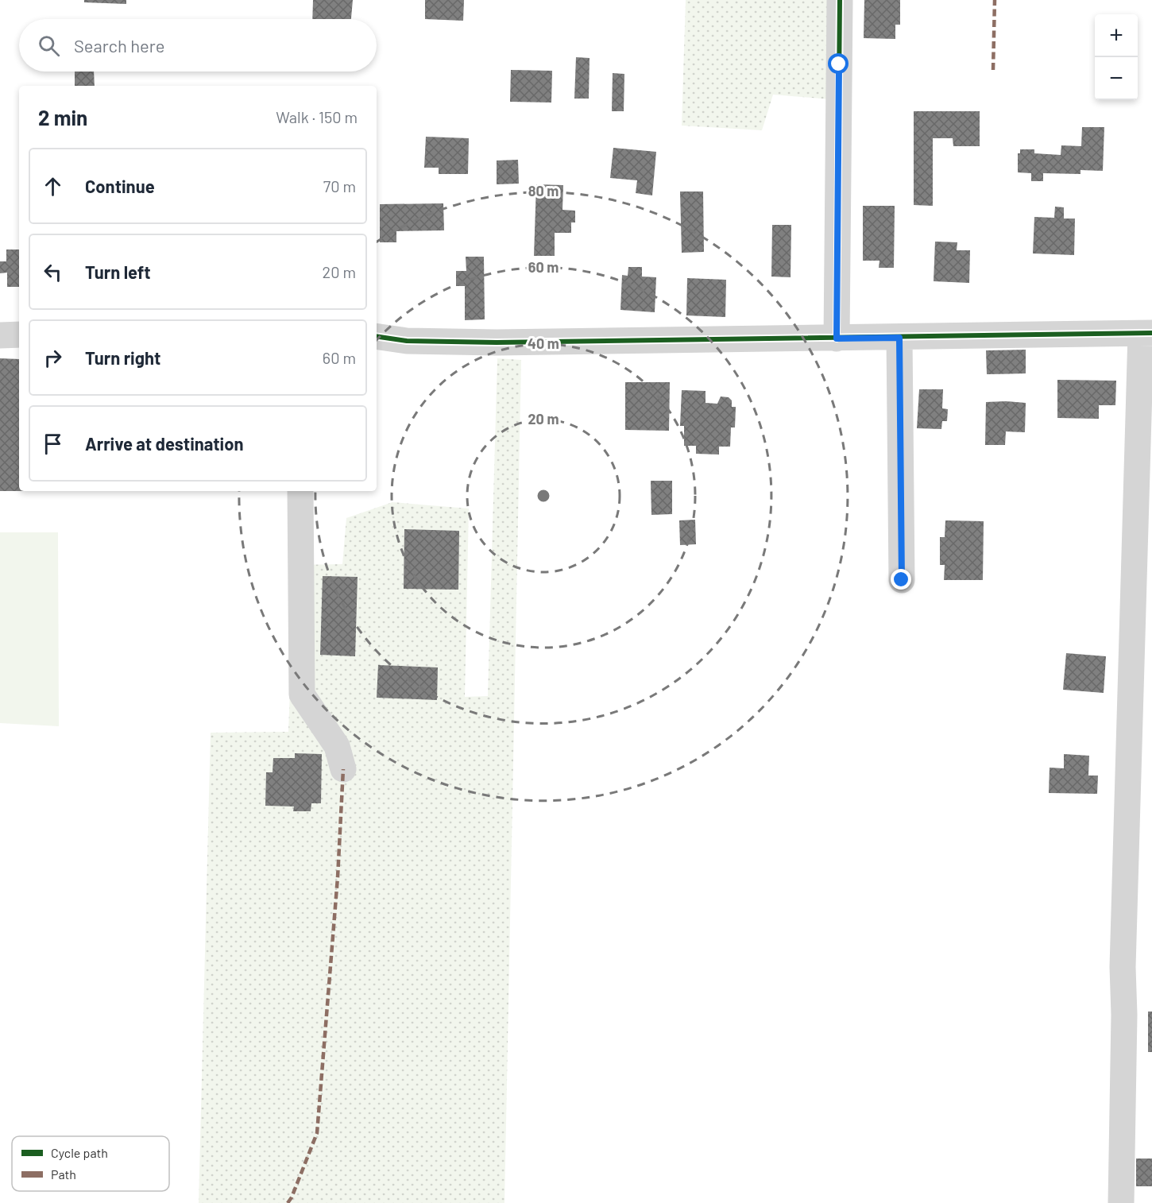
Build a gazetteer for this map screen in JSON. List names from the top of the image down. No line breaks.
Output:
{"legend":["Cycle path","Path"],"page":{"map_buttons":["+","−"],"search":"Search here","heading":["2 min","Walk · 150 m"],"list":[["Continue","70 m"],["Turn left","20 m"],["Turn right","60 m"],"Arrive at destination"]},"rings":["80 m","60 m","40 m","20 m"]}
